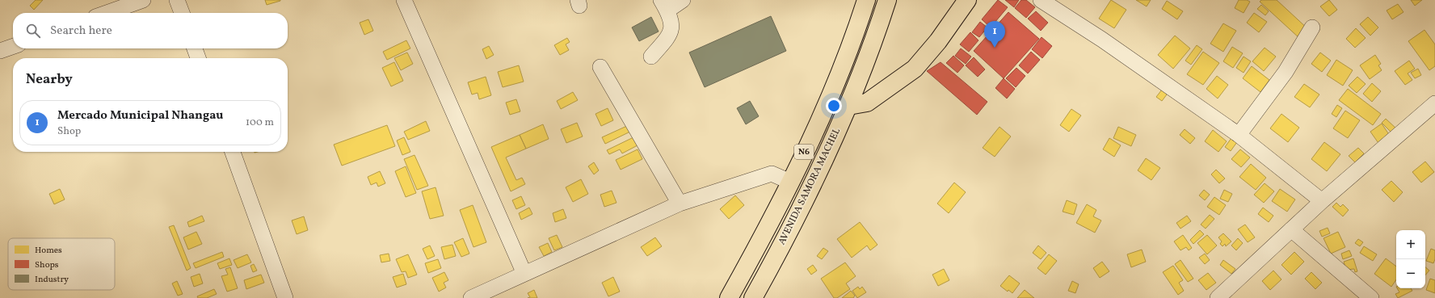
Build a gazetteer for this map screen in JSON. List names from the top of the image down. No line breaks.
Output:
{"streets":{"main road":["N6","AVENIDA SAMORA MACHEL"]},"legend":["Homes","Shops","Industry"],"page":{"search":"Search here","pins":"1","heading":"Nearby","list":[{"mark":"1","name":"Mercado Municipal Nhangau","note":"Shop","value":"100 m"}],"map_buttons":["+","−"]}}
